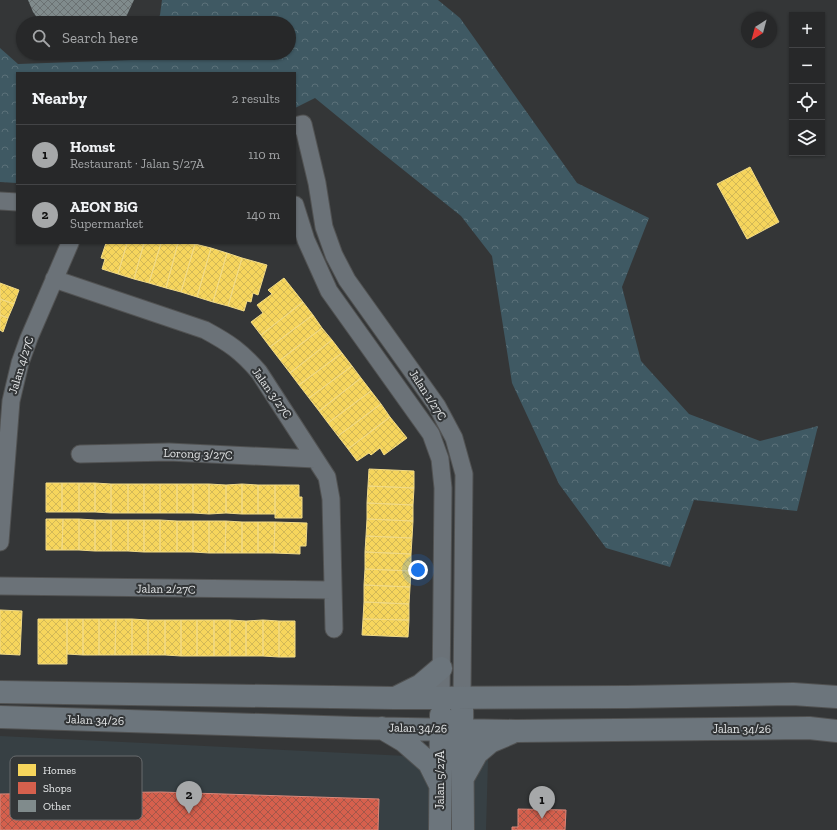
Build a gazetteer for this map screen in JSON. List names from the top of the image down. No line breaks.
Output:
{"streets":{"main road":["Jalan 34/26","Jalan 5/27A"],"street":["Jalan 4/27C","Jalan 3/27C","Jalan 1/27C","Lorong 3/27C","Jalan 2/27C"]},"crossings":[["Jalan 4/27C","Jalan 3/27C"],["Jalan 3/27C","Lorong 3/27C"],["Jalan 3/27C","Jalan 2/27C"],["Jalan 1/27C","Jalan 5/27A"],["Jalan 34/26","Jalan 5/27A"]],"legend":["Homes","Shops","Other"],"north":"bottom left","page":{"map_buttons":["+","−"],"search":"Search here","heading":["Nearby","2 results"],"list":[{"mark":"1","name":"Homst","note":"Restaurant · Jalan 5/27A","value":"110 m"},{"mark":"2","name":"AEON BiG","note":"Supermarket","value":"140 m"}],"pins":["2","1"]}}
